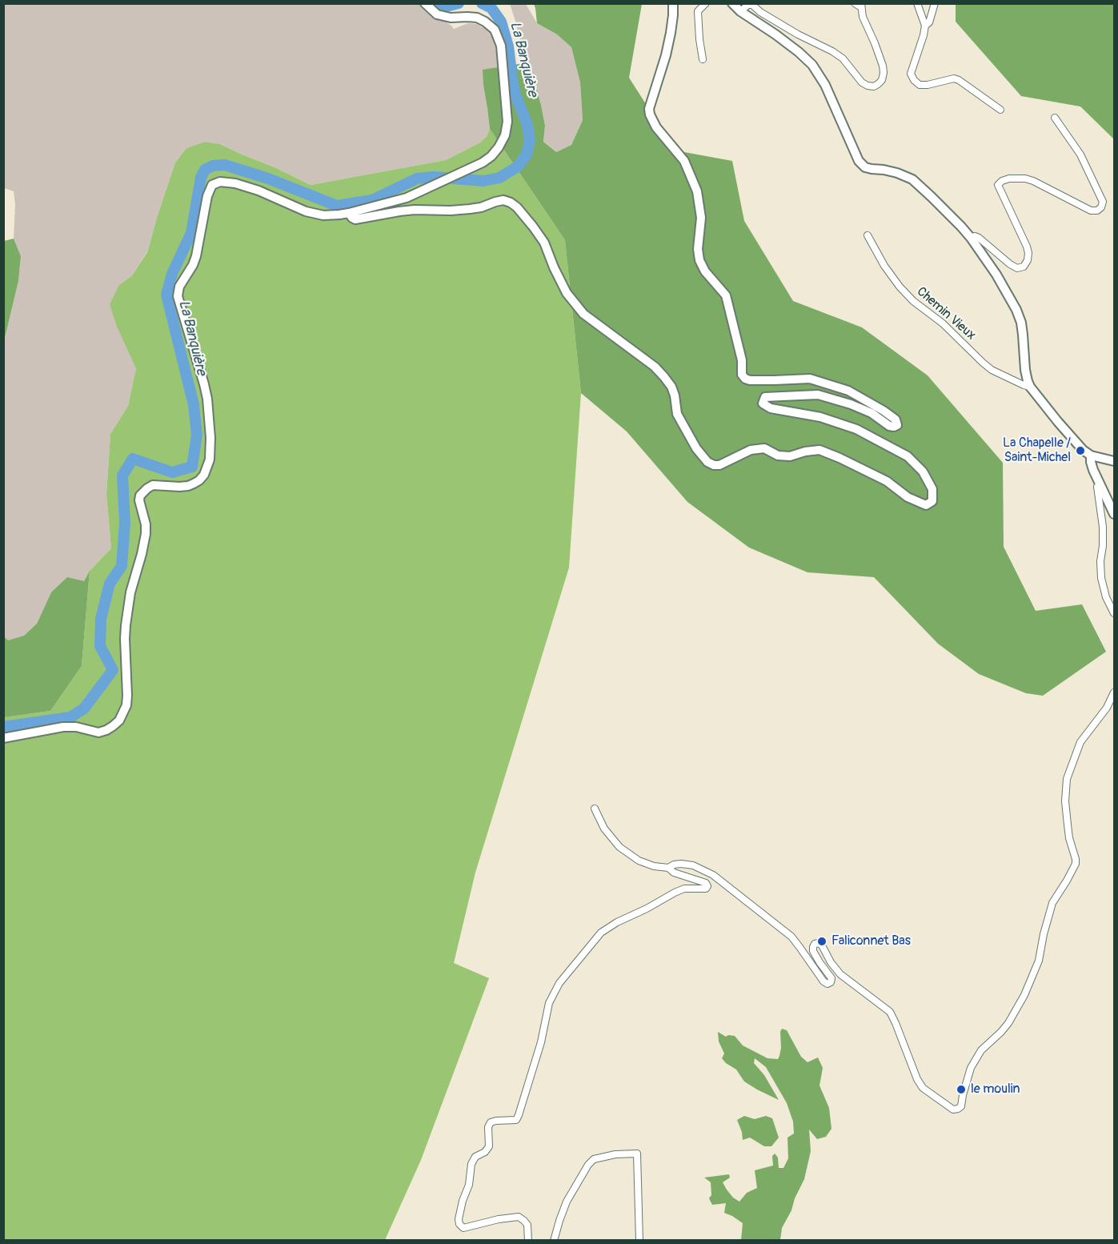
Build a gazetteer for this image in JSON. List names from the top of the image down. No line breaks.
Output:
{"streets":{"street":["Chemin Vieux"]},"water":["La Banquière"],"places":["La Chapelle / Saint-Michel","Faliconnet Bas","le moulin"]}
